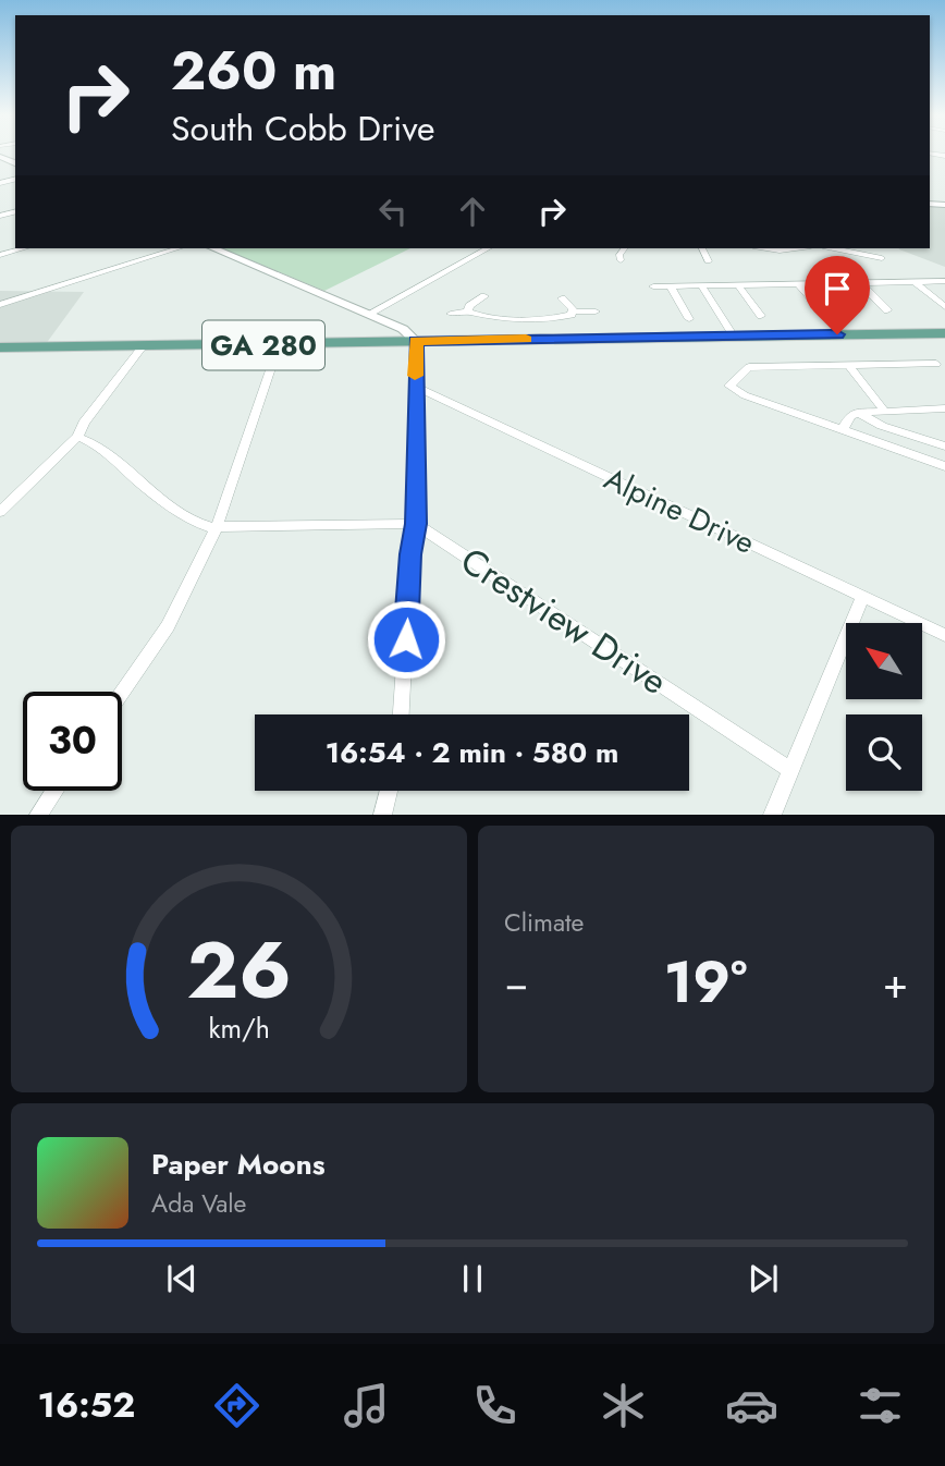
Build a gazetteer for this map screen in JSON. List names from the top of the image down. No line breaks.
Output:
{"streets":{"main road":["GA 280"],"street":["Alpine Drive","Crestview Drive"]},"north":"top left","page":{"turn":["260 m","South Cobb Drive"],"limit":"30","trip":"16:54 · 2 min · 580 m","tile":"Climate","heat":["−","19°","+"],"song":["Paper Moons","Ada Vale"],"tabs":"16:52","gauge":["26","km/h"]}}
